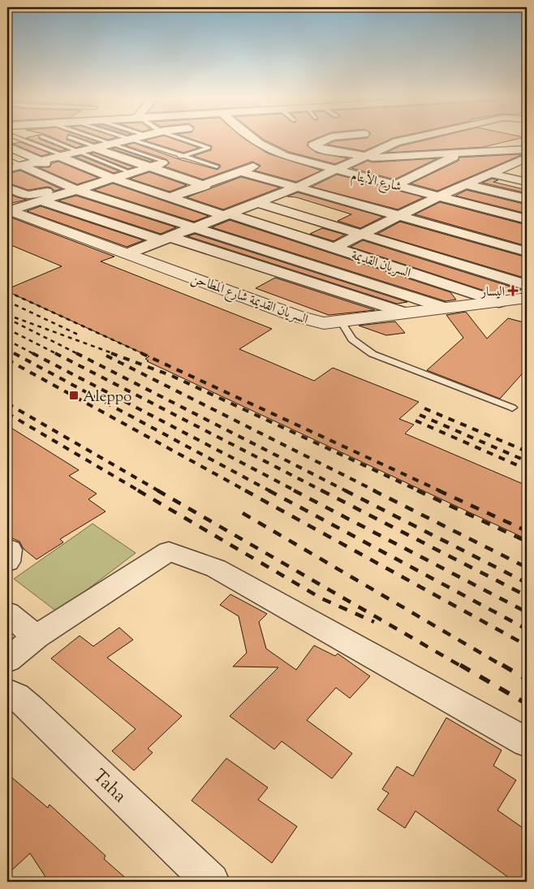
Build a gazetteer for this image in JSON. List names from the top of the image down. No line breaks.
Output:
{"streets":{"street":["شارع الأيتام","السريان القديمة","السريان القديمة شارع المطاحن","Taha"]},"crossings":[["شارع الأيتام","السريان القديمة"],["السريان القديمة","السريان القديمة شارع المطاحن"]],"places":{"health":["اليسار"],"transit":["Aleppo"]}}
